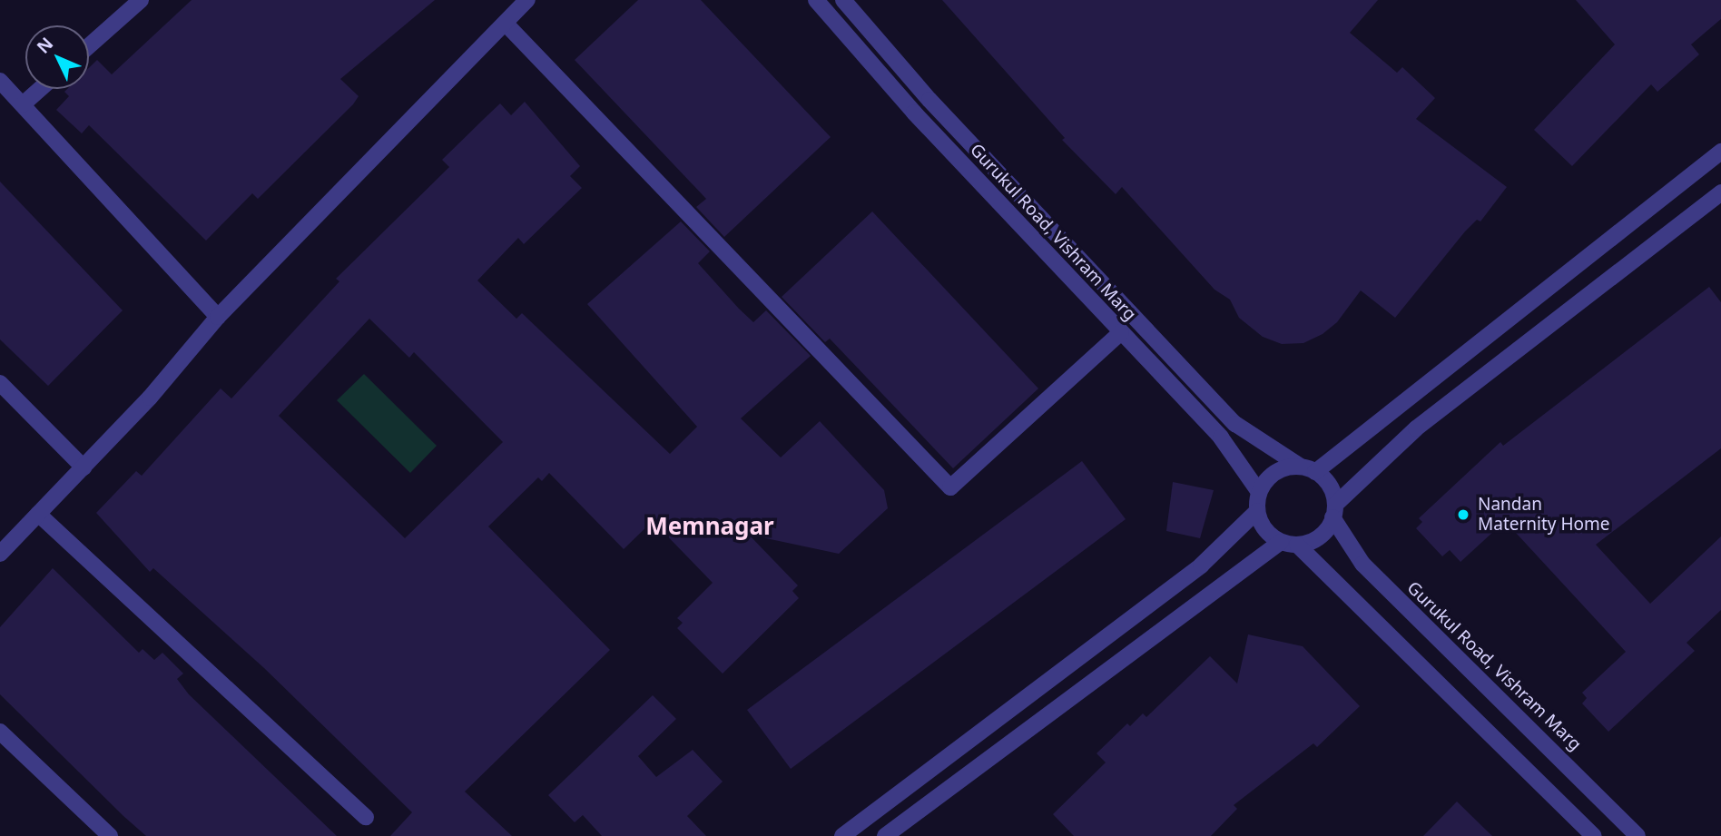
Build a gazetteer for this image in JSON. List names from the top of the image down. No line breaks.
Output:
{"streets":{"street":["Gurukul Road, Vishram Marg"]},"districts":["Memnagar"],"places":["Nandan Maternity Home"],"north":"top left"}
